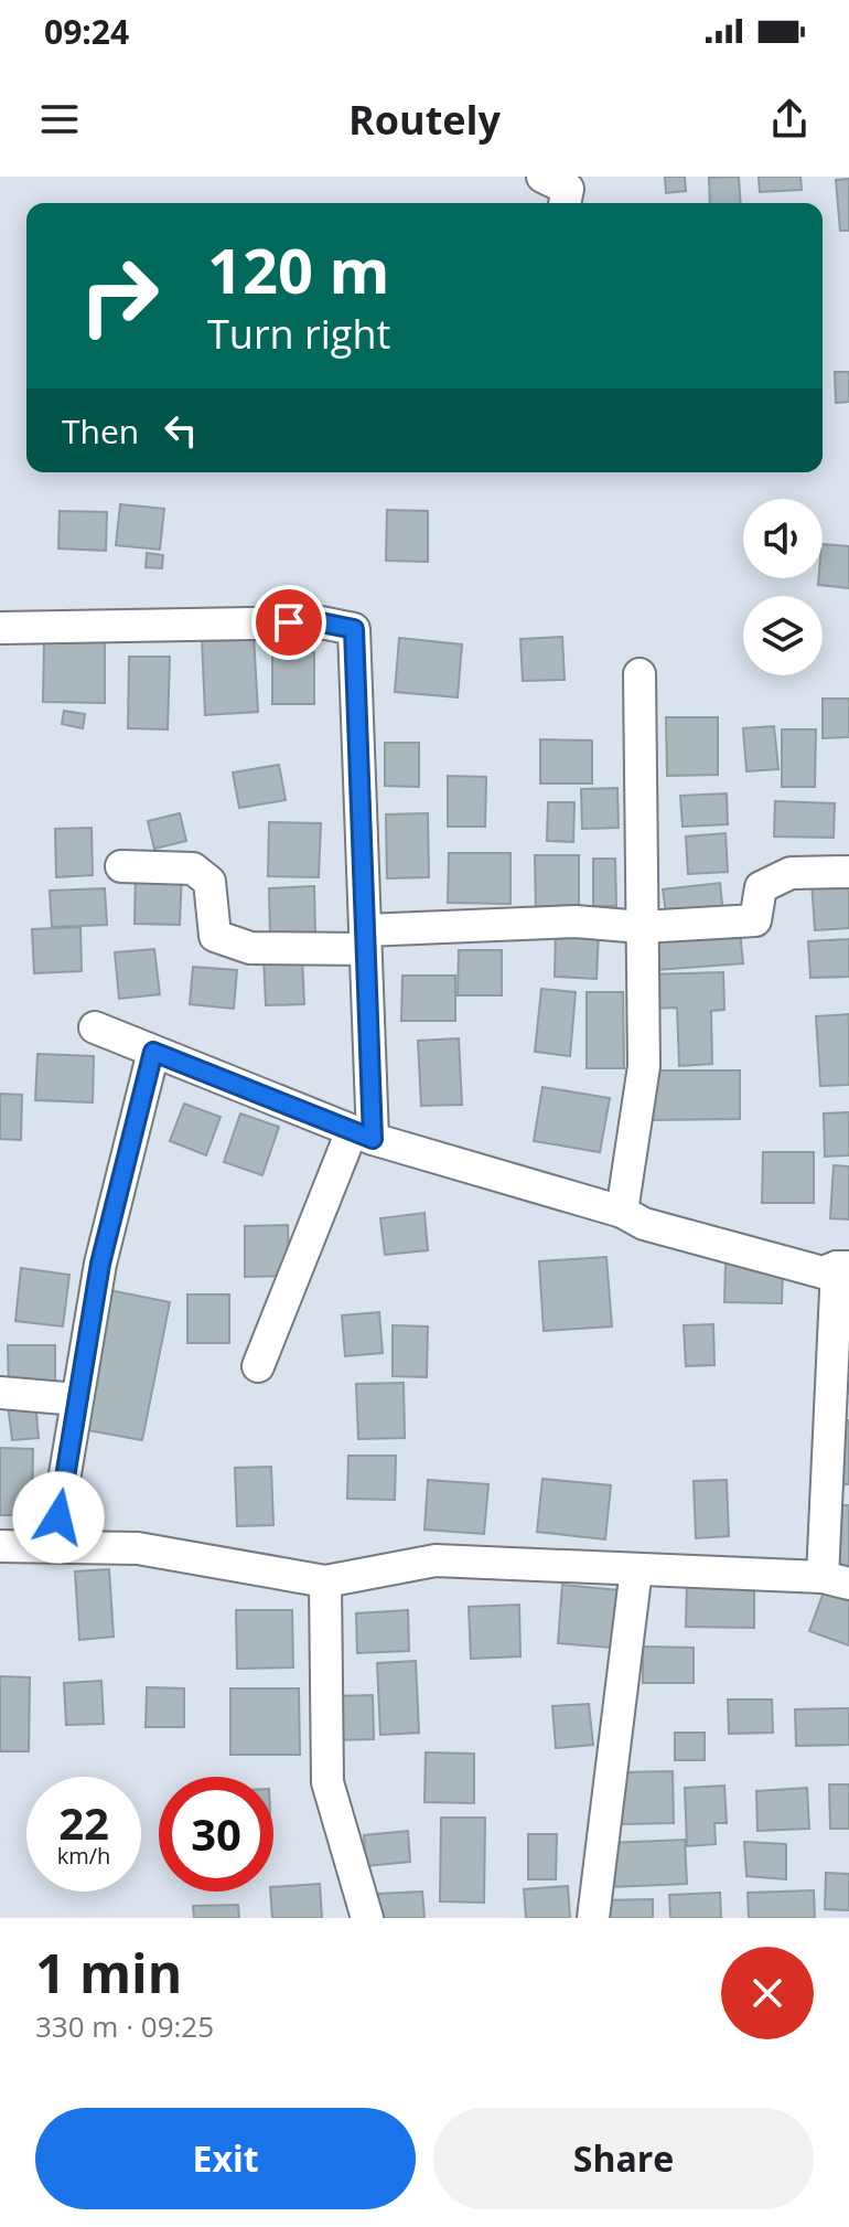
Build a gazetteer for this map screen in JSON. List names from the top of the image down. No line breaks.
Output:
{"page":{"status":"09:24","header":"Routely","turn":["120 m","Turn right"],"then":"Then","speed":"22 km/h","limit":"30","heading":["1 min","330 m · 09:25"],"buttons":["Exit","Share"]}}
